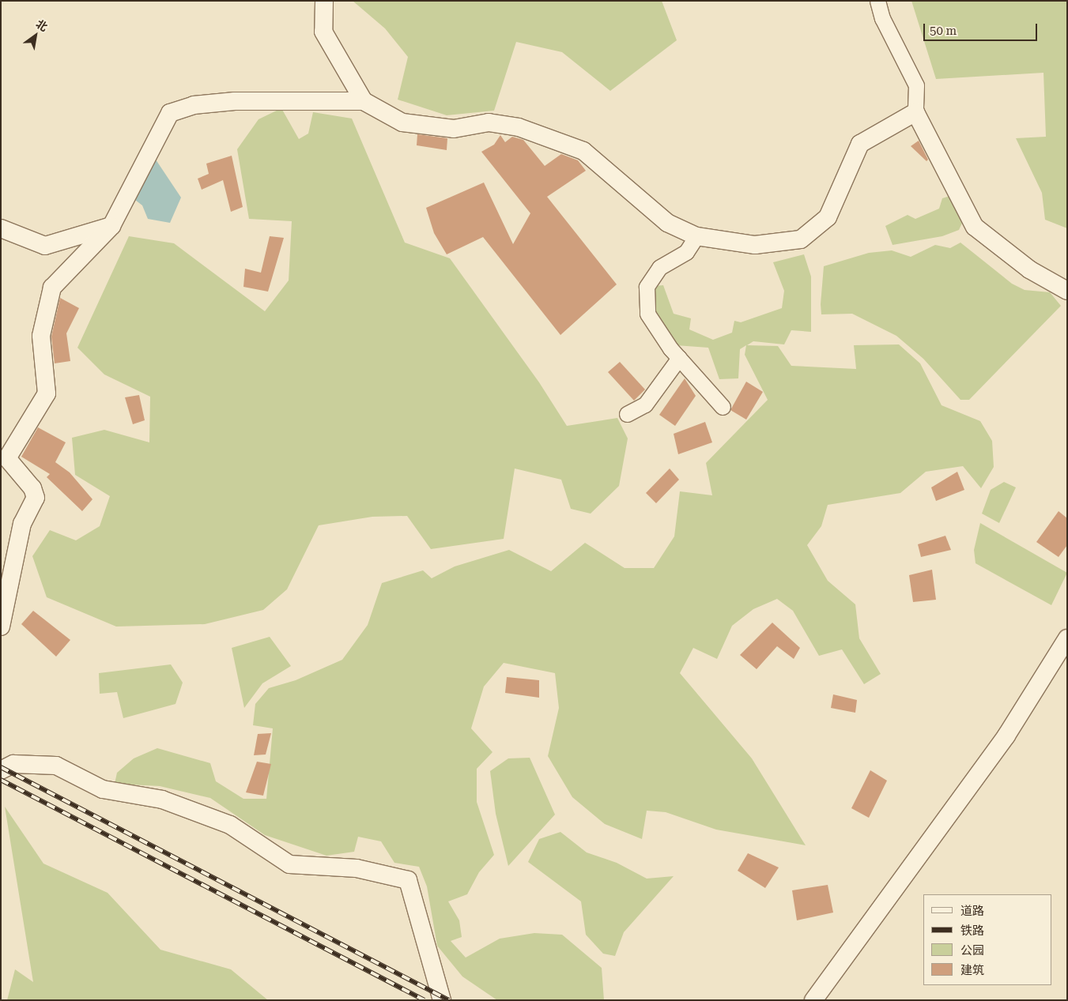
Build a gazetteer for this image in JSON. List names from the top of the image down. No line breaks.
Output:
{"legend":["道路","铁路","公园","建筑"],"scale_bar":"50 m","north":"top right"}
